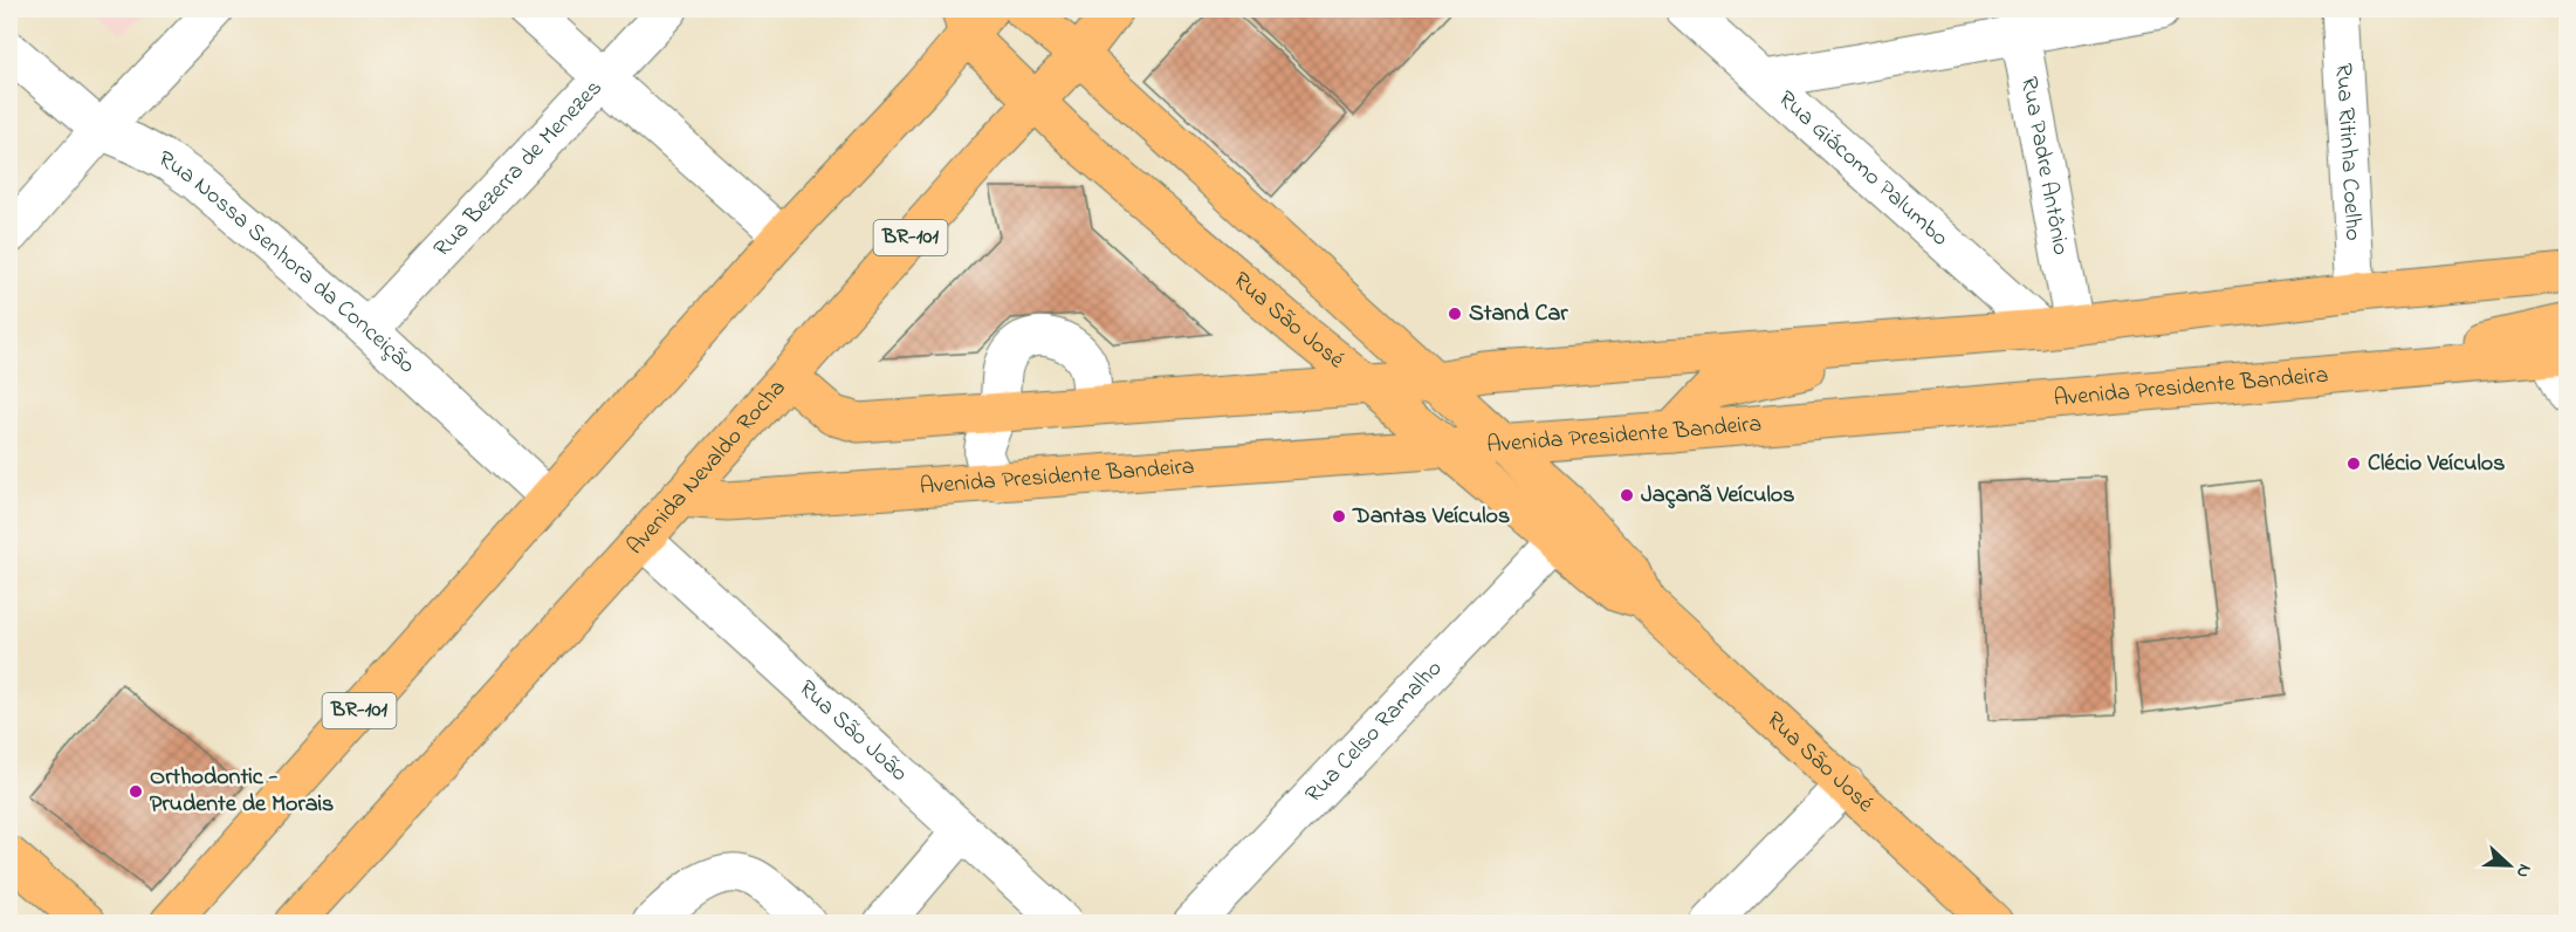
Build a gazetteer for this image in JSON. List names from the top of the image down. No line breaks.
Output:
{"streets":{"main road":["BR-101","Rua São José","Avenida Presidente Bandeira","Avenida Nevaldo Rocha"],"street":["Rua Ritinha Coelho","Rua Padre Antônio","Rua Bezerra de Menezes","Rua Giácomo Palumbo","Rua Nossa Senhora da Conceição","Rua São João","Rua Celso Ramalho"]},"crossings":[["Rua Padre Antônio","Rua Giácomo Palumbo"],["Rua Bezerra de Menezes","Rua Nossa Senhora da Conceição"],["BR-101","Rua Nossa Senhora da Conceição"],["BR-101","Rua São José"],["Rua São José","Avenida Presidente Bandeira"],["Rua São José","Avenida Nevaldo Rocha"],["Rua São José","Rua Celso Ramalho"],["Avenida Presidente Bandeira","Avenida Nevaldo Rocha"],["Avenida Nevaldo Rocha","Rua São João"]],"places":["Stand Car","Clécio Veículos","Jaçanã Veículos","Dantas Veículos","Orthodontic - Prudente de Morais"],"north":"right"}
